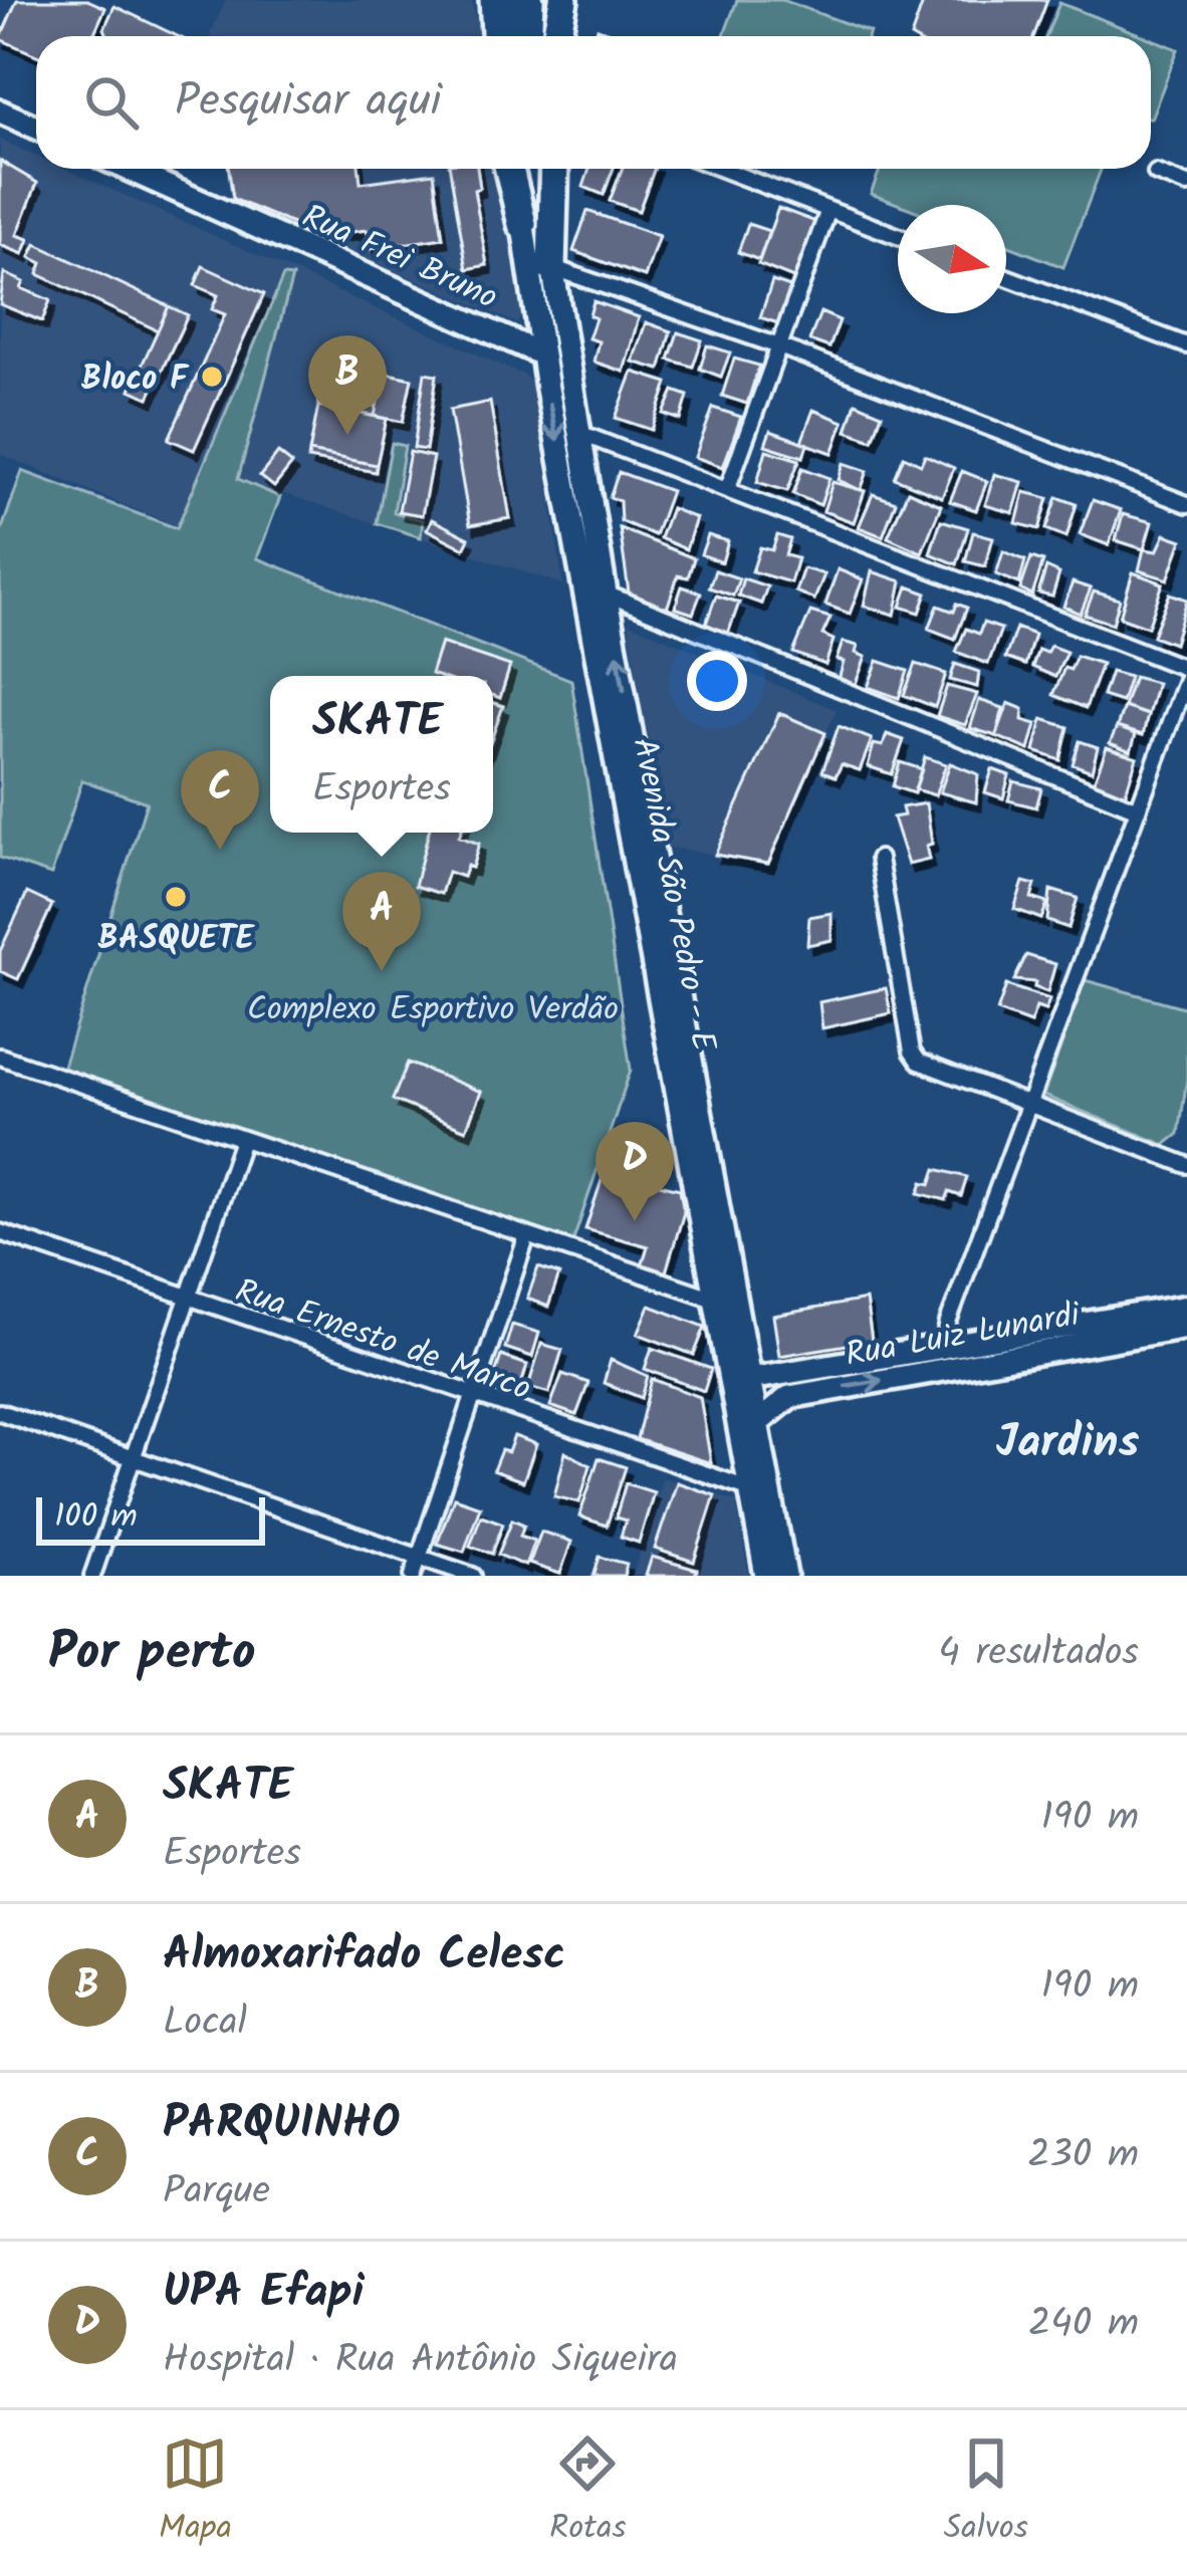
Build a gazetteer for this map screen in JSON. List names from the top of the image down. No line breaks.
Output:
{"streets":{"main road":["Rua Frei Bruno","Avenida São Pedro - E","Rua Luiz Lunardi"],"street":["Rua Ernesto de Marco"]},"crossings":[["Rua Frei Bruno","Avenida São Pedro - E"],["Avenida São Pedro - E","Rua Luiz Lunardi"],["Avenida São Pedro - E","Rua Ernesto de Marco"]],"districts":["Jardins"],"parks":["Complexo Esportivo Verdão"],"places":["Bloco F","BASQUETE"],"scale_bar":"100 m","north":"right","page":{"search":"Pesquisar aqui","pins":["B","C","A","D"],"popup":["SKATE","Esportes"],"scale":"100 m","heading":["Por perto","4 resultados"],"list":[{"mark":"A","name":"SKATE","note":"Esportes","value":"190 m"},{"mark":"B","name":"Almoxarifado Celesc","note":"Local","value":"190 m"},{"mark":"C","name":"PARQUINHO","note":"Parque","value":"230 m"},{"mark":"D","name":"UPA Efapi","note":"Hospital · Rua Antônio Siqueira","value":"240 m"}],"nav":["Mapa","Rotas","Salvos"]}}
